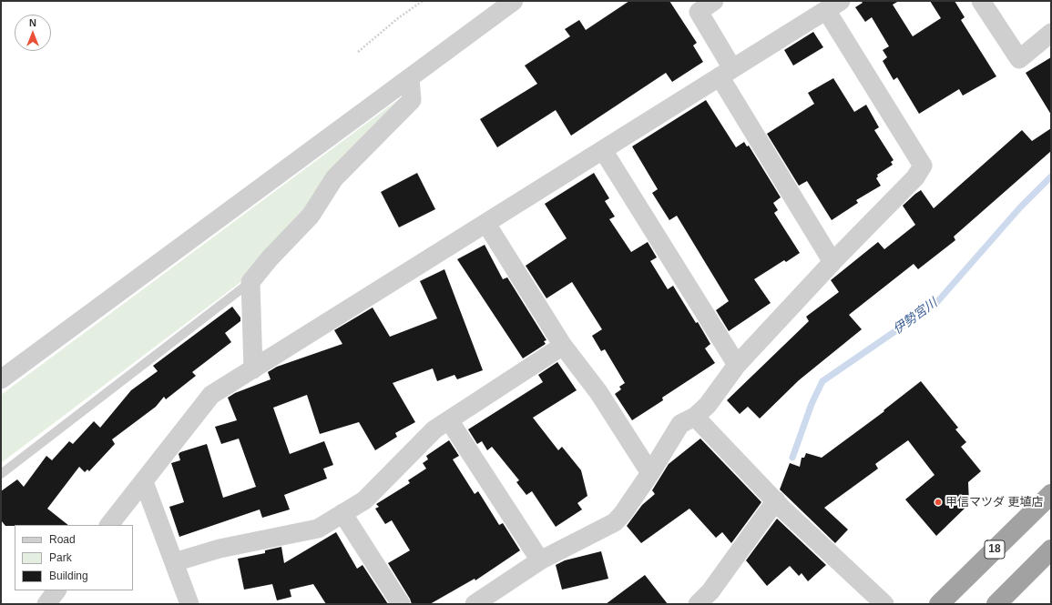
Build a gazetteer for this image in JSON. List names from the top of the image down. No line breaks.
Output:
{"streets":{"highway":["18"]},"water":["伊勢宮川"],"places":["甲信マツダ 更埴店"],"legend":["Road","Park","Building"],"north":"top"}
